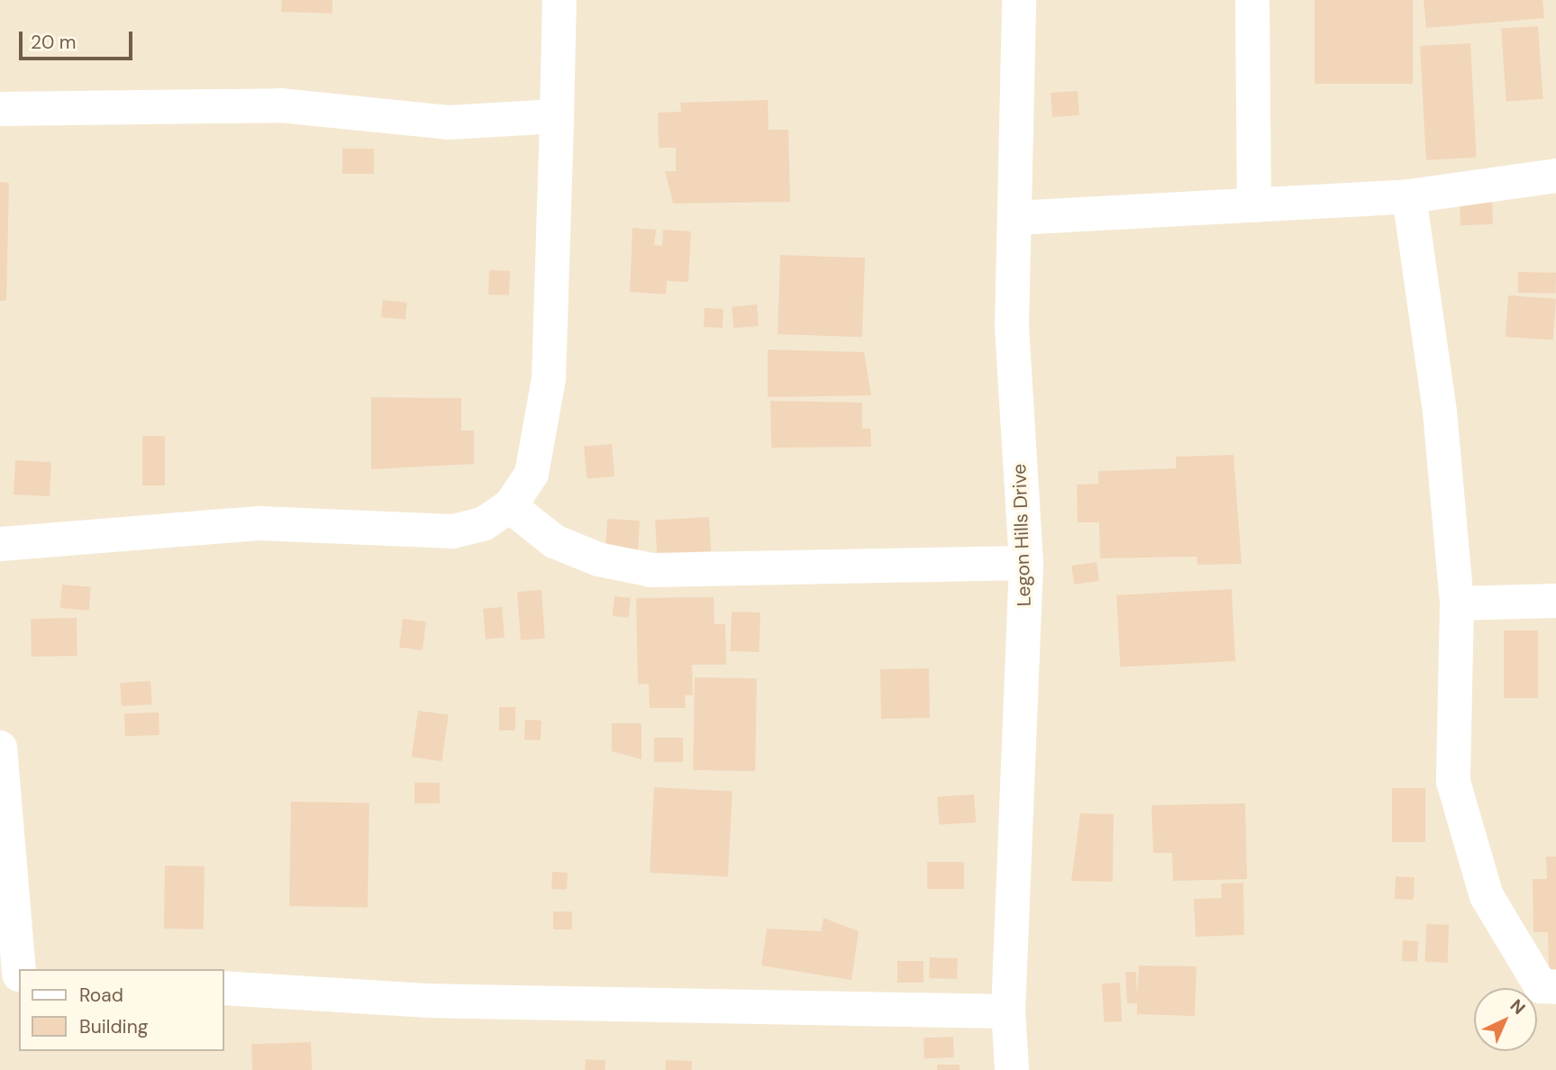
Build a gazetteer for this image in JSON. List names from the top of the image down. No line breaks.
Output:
{"streets":{"street":["Legon Hills Drive"]},"legend":["Road","Building"],"scale_bar":"20 m","north":"top right"}
